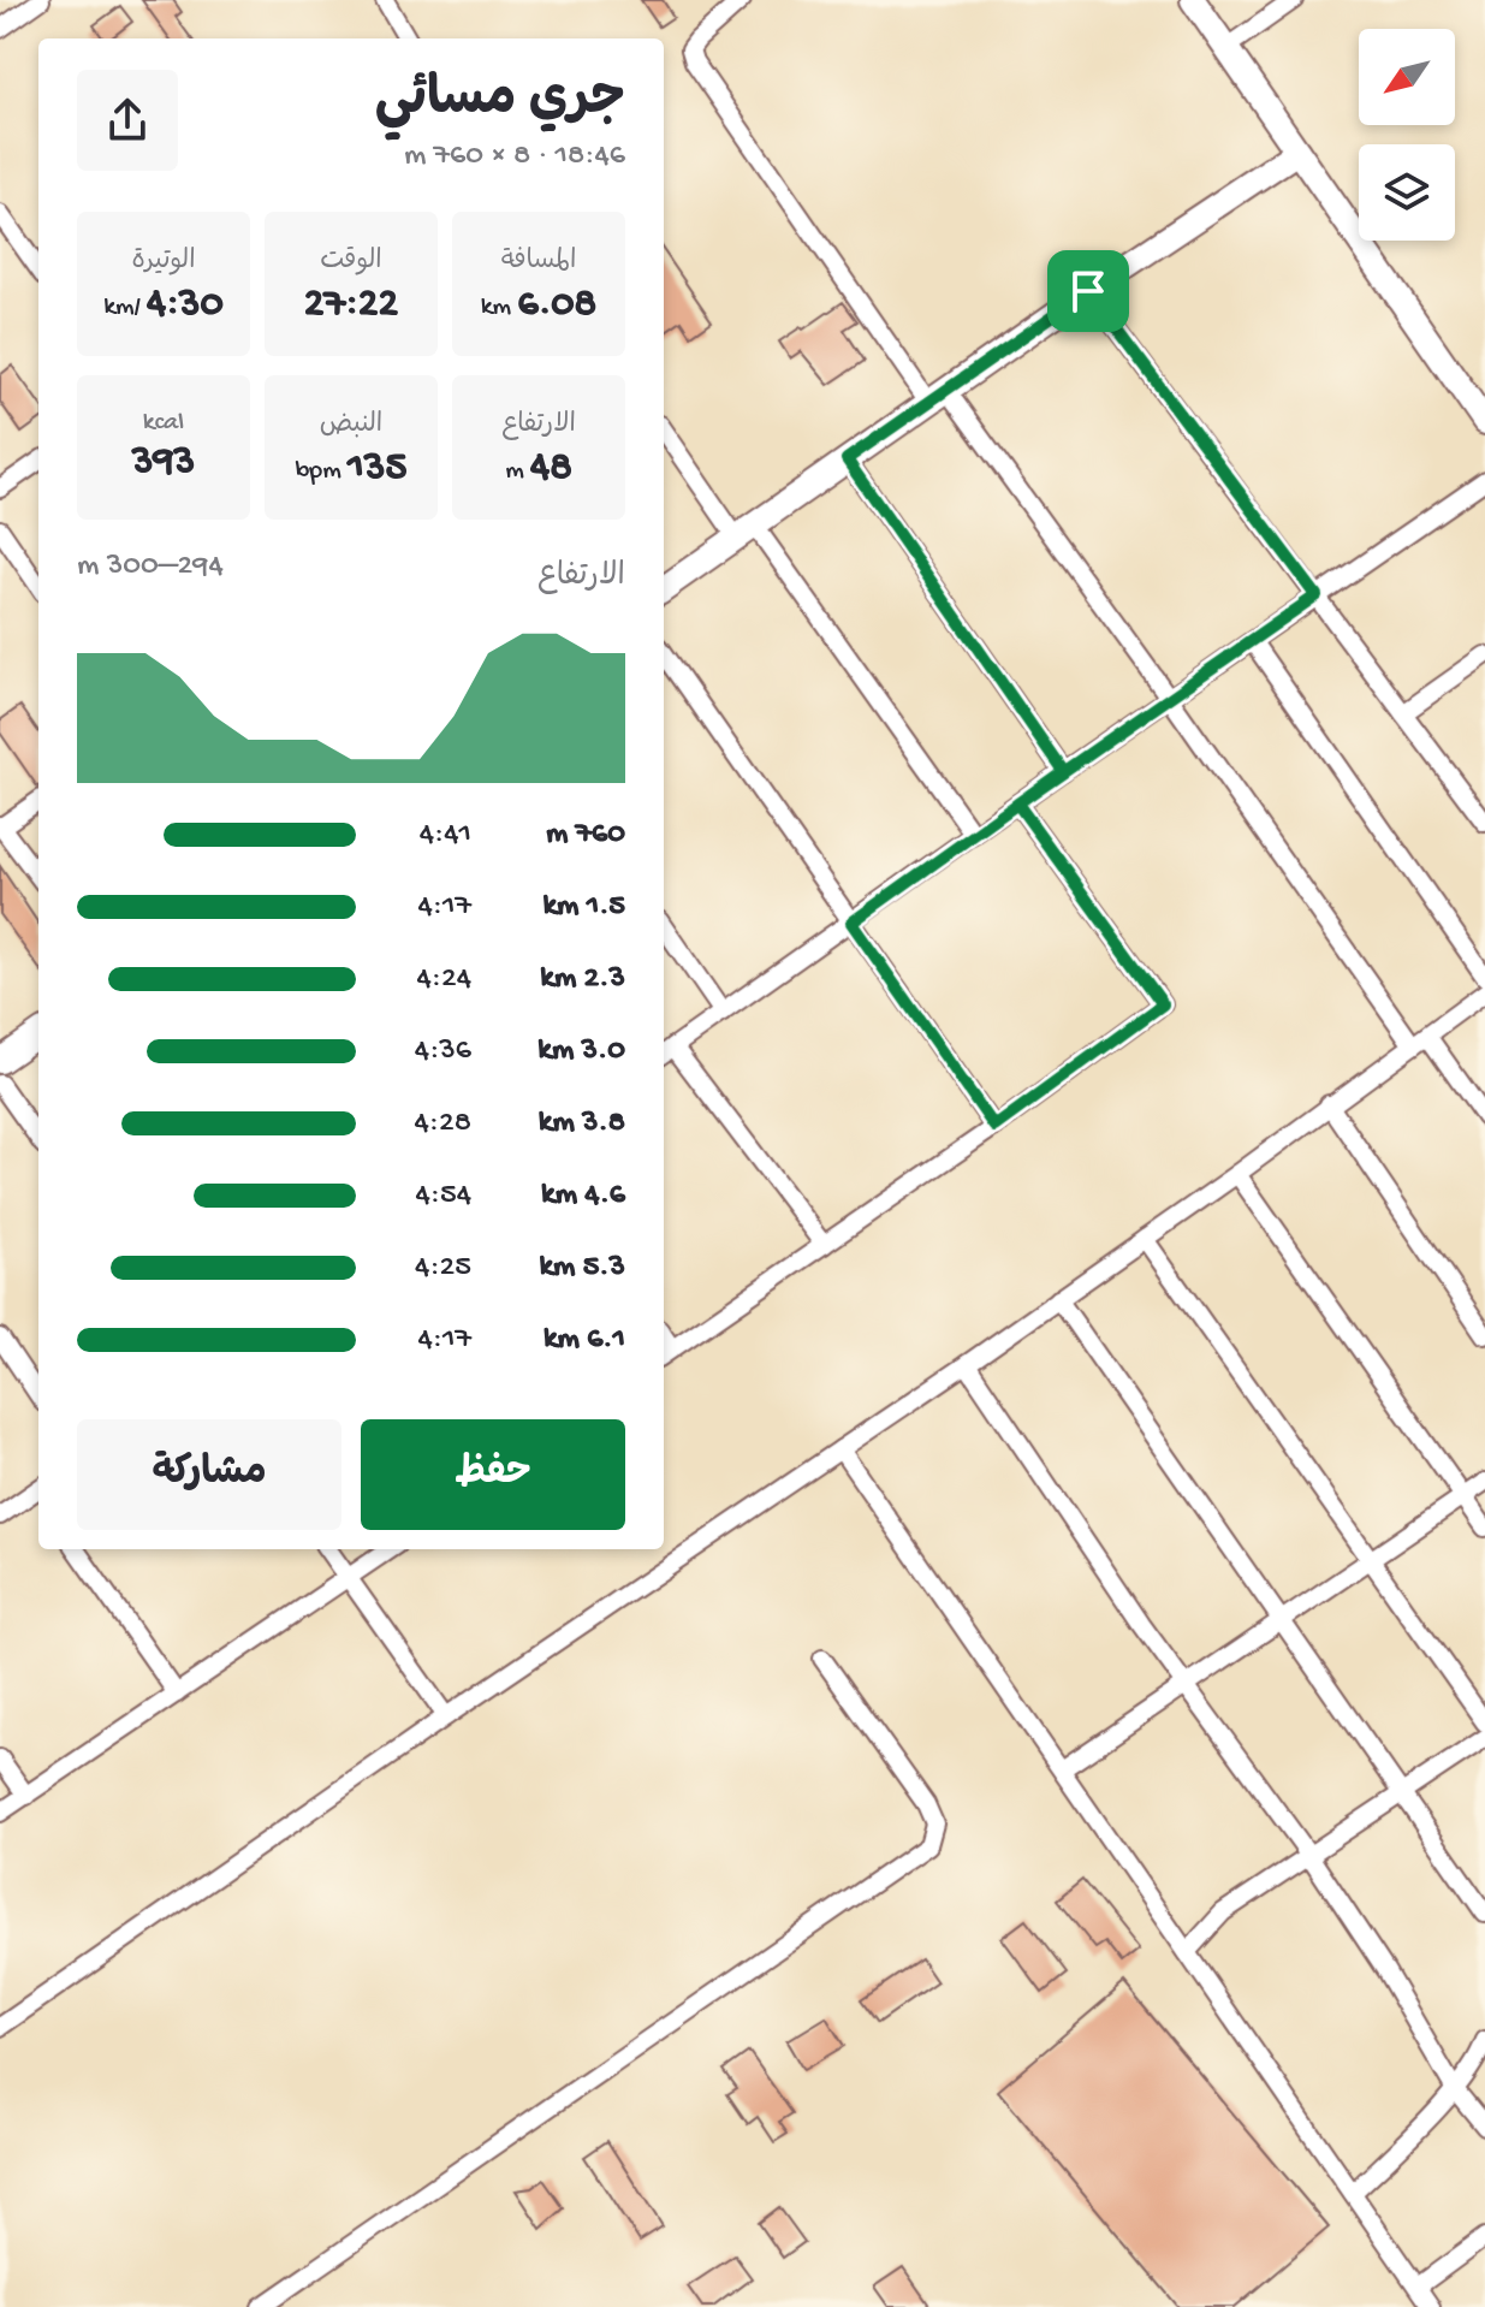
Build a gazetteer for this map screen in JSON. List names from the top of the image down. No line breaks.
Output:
{"north":"bottom left","page":{"heading":["جري مسائي","18:46 · 8 × 760 m"],"stats":[["المسافة","6.08 km"],["الوقت","27:22"],["الوتيرة","4:30 /km"],["الارتفاع","48 m"],["النبض","135 bpm"],["kcal","393"]],"chart":["الارتفاع","294–300 m"],"list":[{"name":"760 m","note":"4:41"},{"name":"1.5 km","note":"4:17"},{"name":"2.3 km","note":"4:24"},{"name":"3.0 km","note":"4:36"},{"name":"3.8 km","note":"4:28"},{"name":"4.6 km","note":"4:54"},{"name":"5.3 km","note":"4:25"},{"name":"6.1 km","note":"4:17"}],"buttons":["حفظ","مشاركة"]}}
